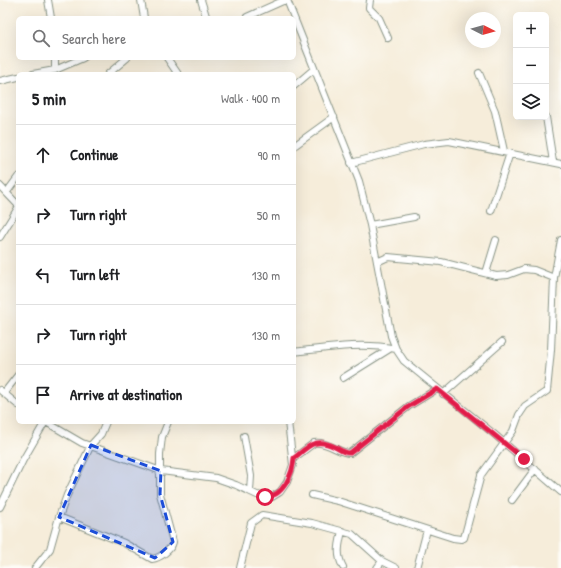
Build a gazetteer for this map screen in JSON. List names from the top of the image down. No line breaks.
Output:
{"north":"right","page":{"map_buttons":["+","−"],"search":"Search here","heading":["5 min","Walk · 400 m"],"list":[["Continue","90 m"],["Turn right","50 m"],["Turn left","130 m"],["Turn right","130 m"],"Arrive at destination"]}}
